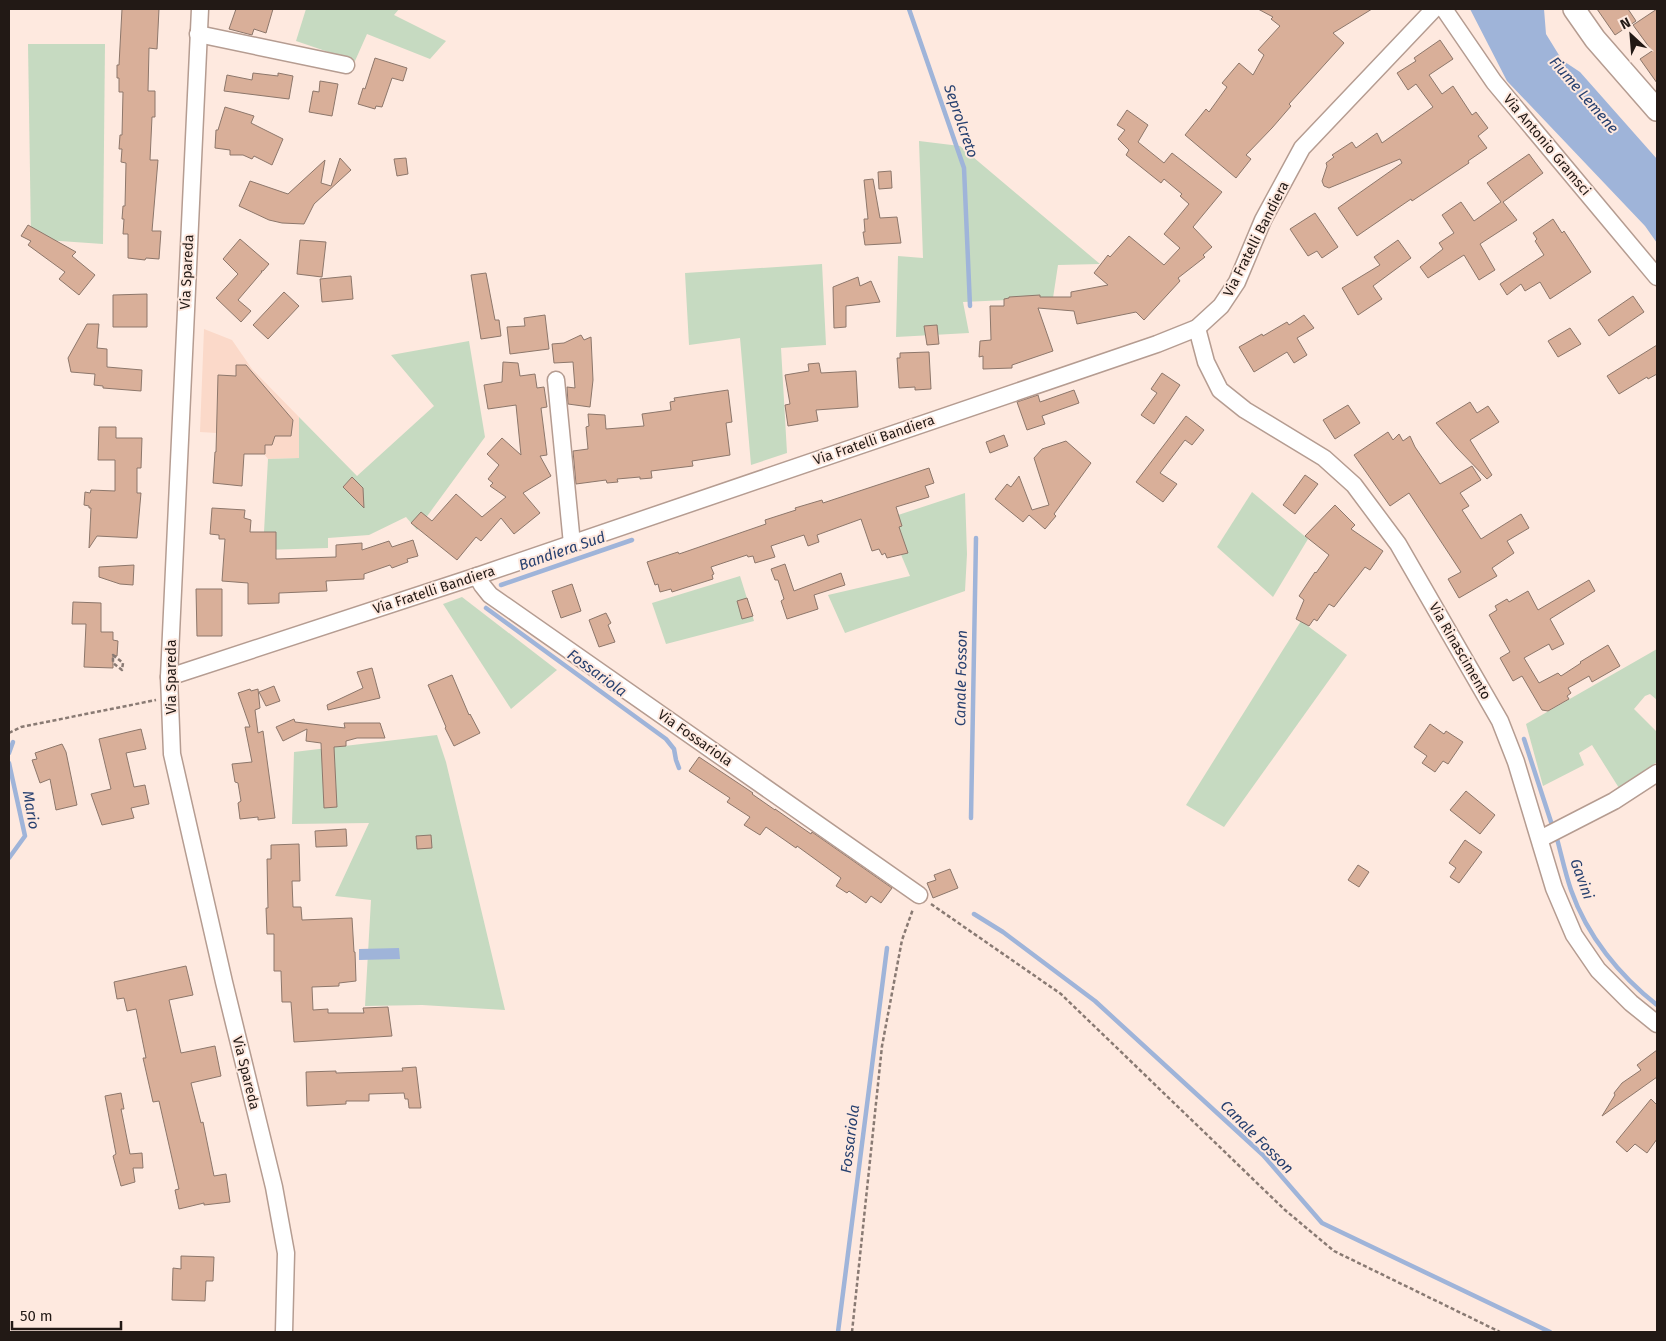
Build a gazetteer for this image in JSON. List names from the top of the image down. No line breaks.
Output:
{"streets":{"street":["Via Antonio Gramsci","Via Fratelli Bandiera","Via Spareda","Via Rinascimento","Via Fossariola"]},"crossings":[["Via Fratelli Bandiera","Via Spareda"],["Via Fratelli Bandiera","Via Rinascimento"],["Via Fratelli Bandiera","Via Fossariola"]],"water":["Fiume Lemene","Seprolcreto","Bandiera Sud","Fossariola","Canale Fosson","Mario","Gavini"],"scale_bar":"50 m","north":"top left"}
